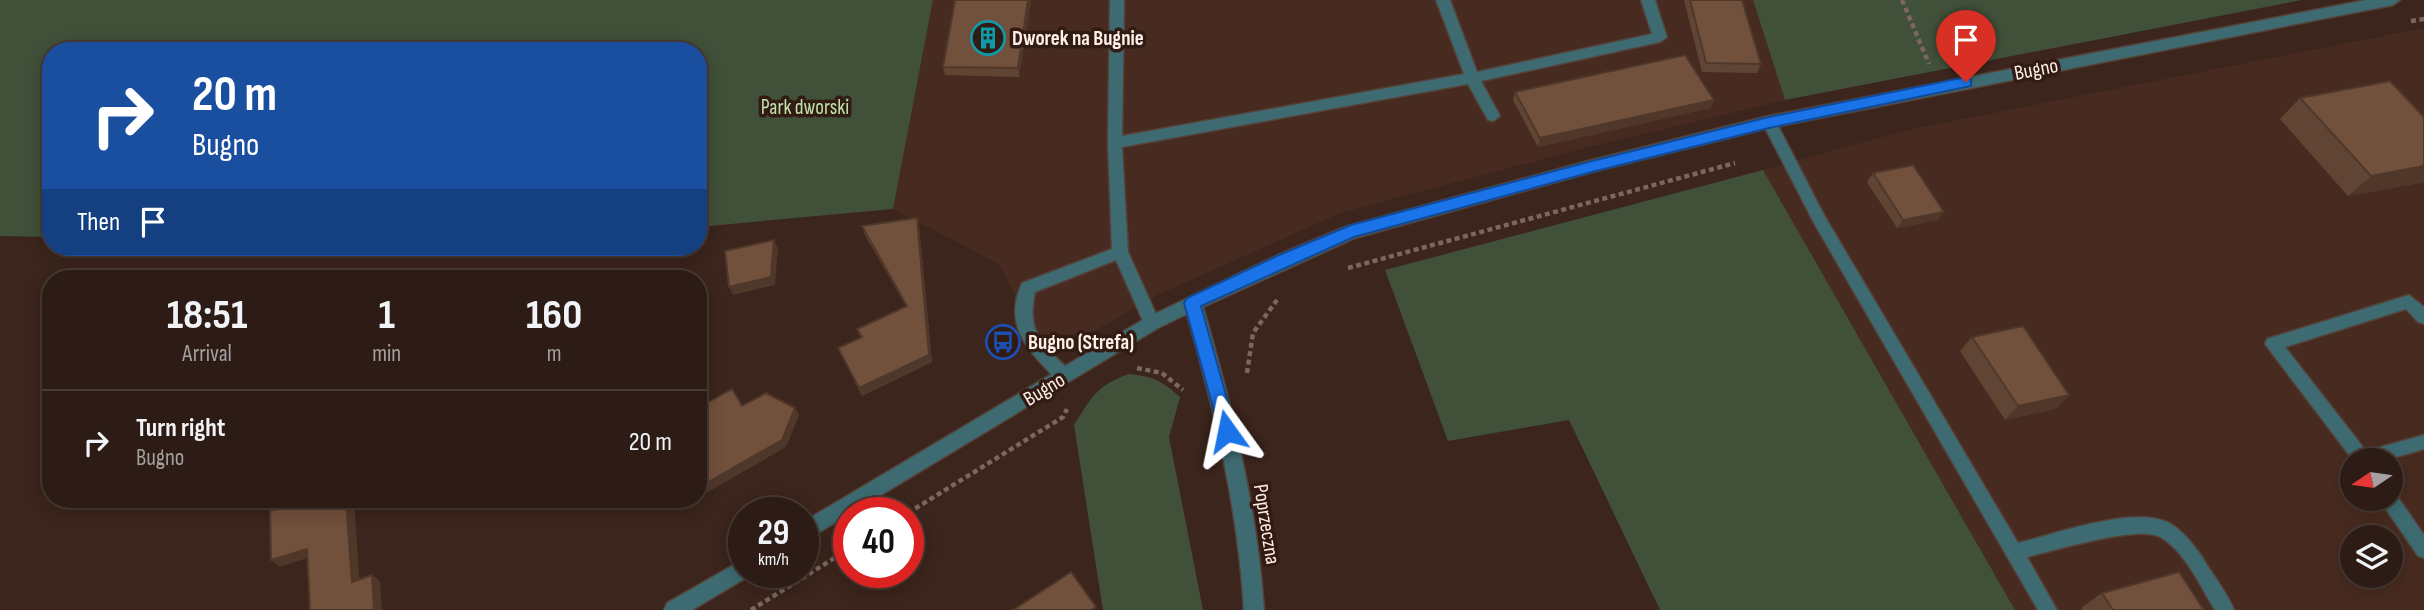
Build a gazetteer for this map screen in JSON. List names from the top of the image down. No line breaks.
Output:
{"streets":{"street":["Bugno","Poprzeczna"]},"crossings":[["Bugno","Poprzeczna"]],"parks":["Park dworski"],"places":{"building":["Dworek na Bugnie"],"bus stop":["Bugno (Strefa)"]},"north":"left","page":{"turn":["20 m","Bugno"],"then":"Then","eta":["18:51","Arrival","1","min","160","m"],"list":[{"name":"Turn right","note":"Bugno","value":"20 m"}],"speed":"29 km/h","limit":"40"}}
